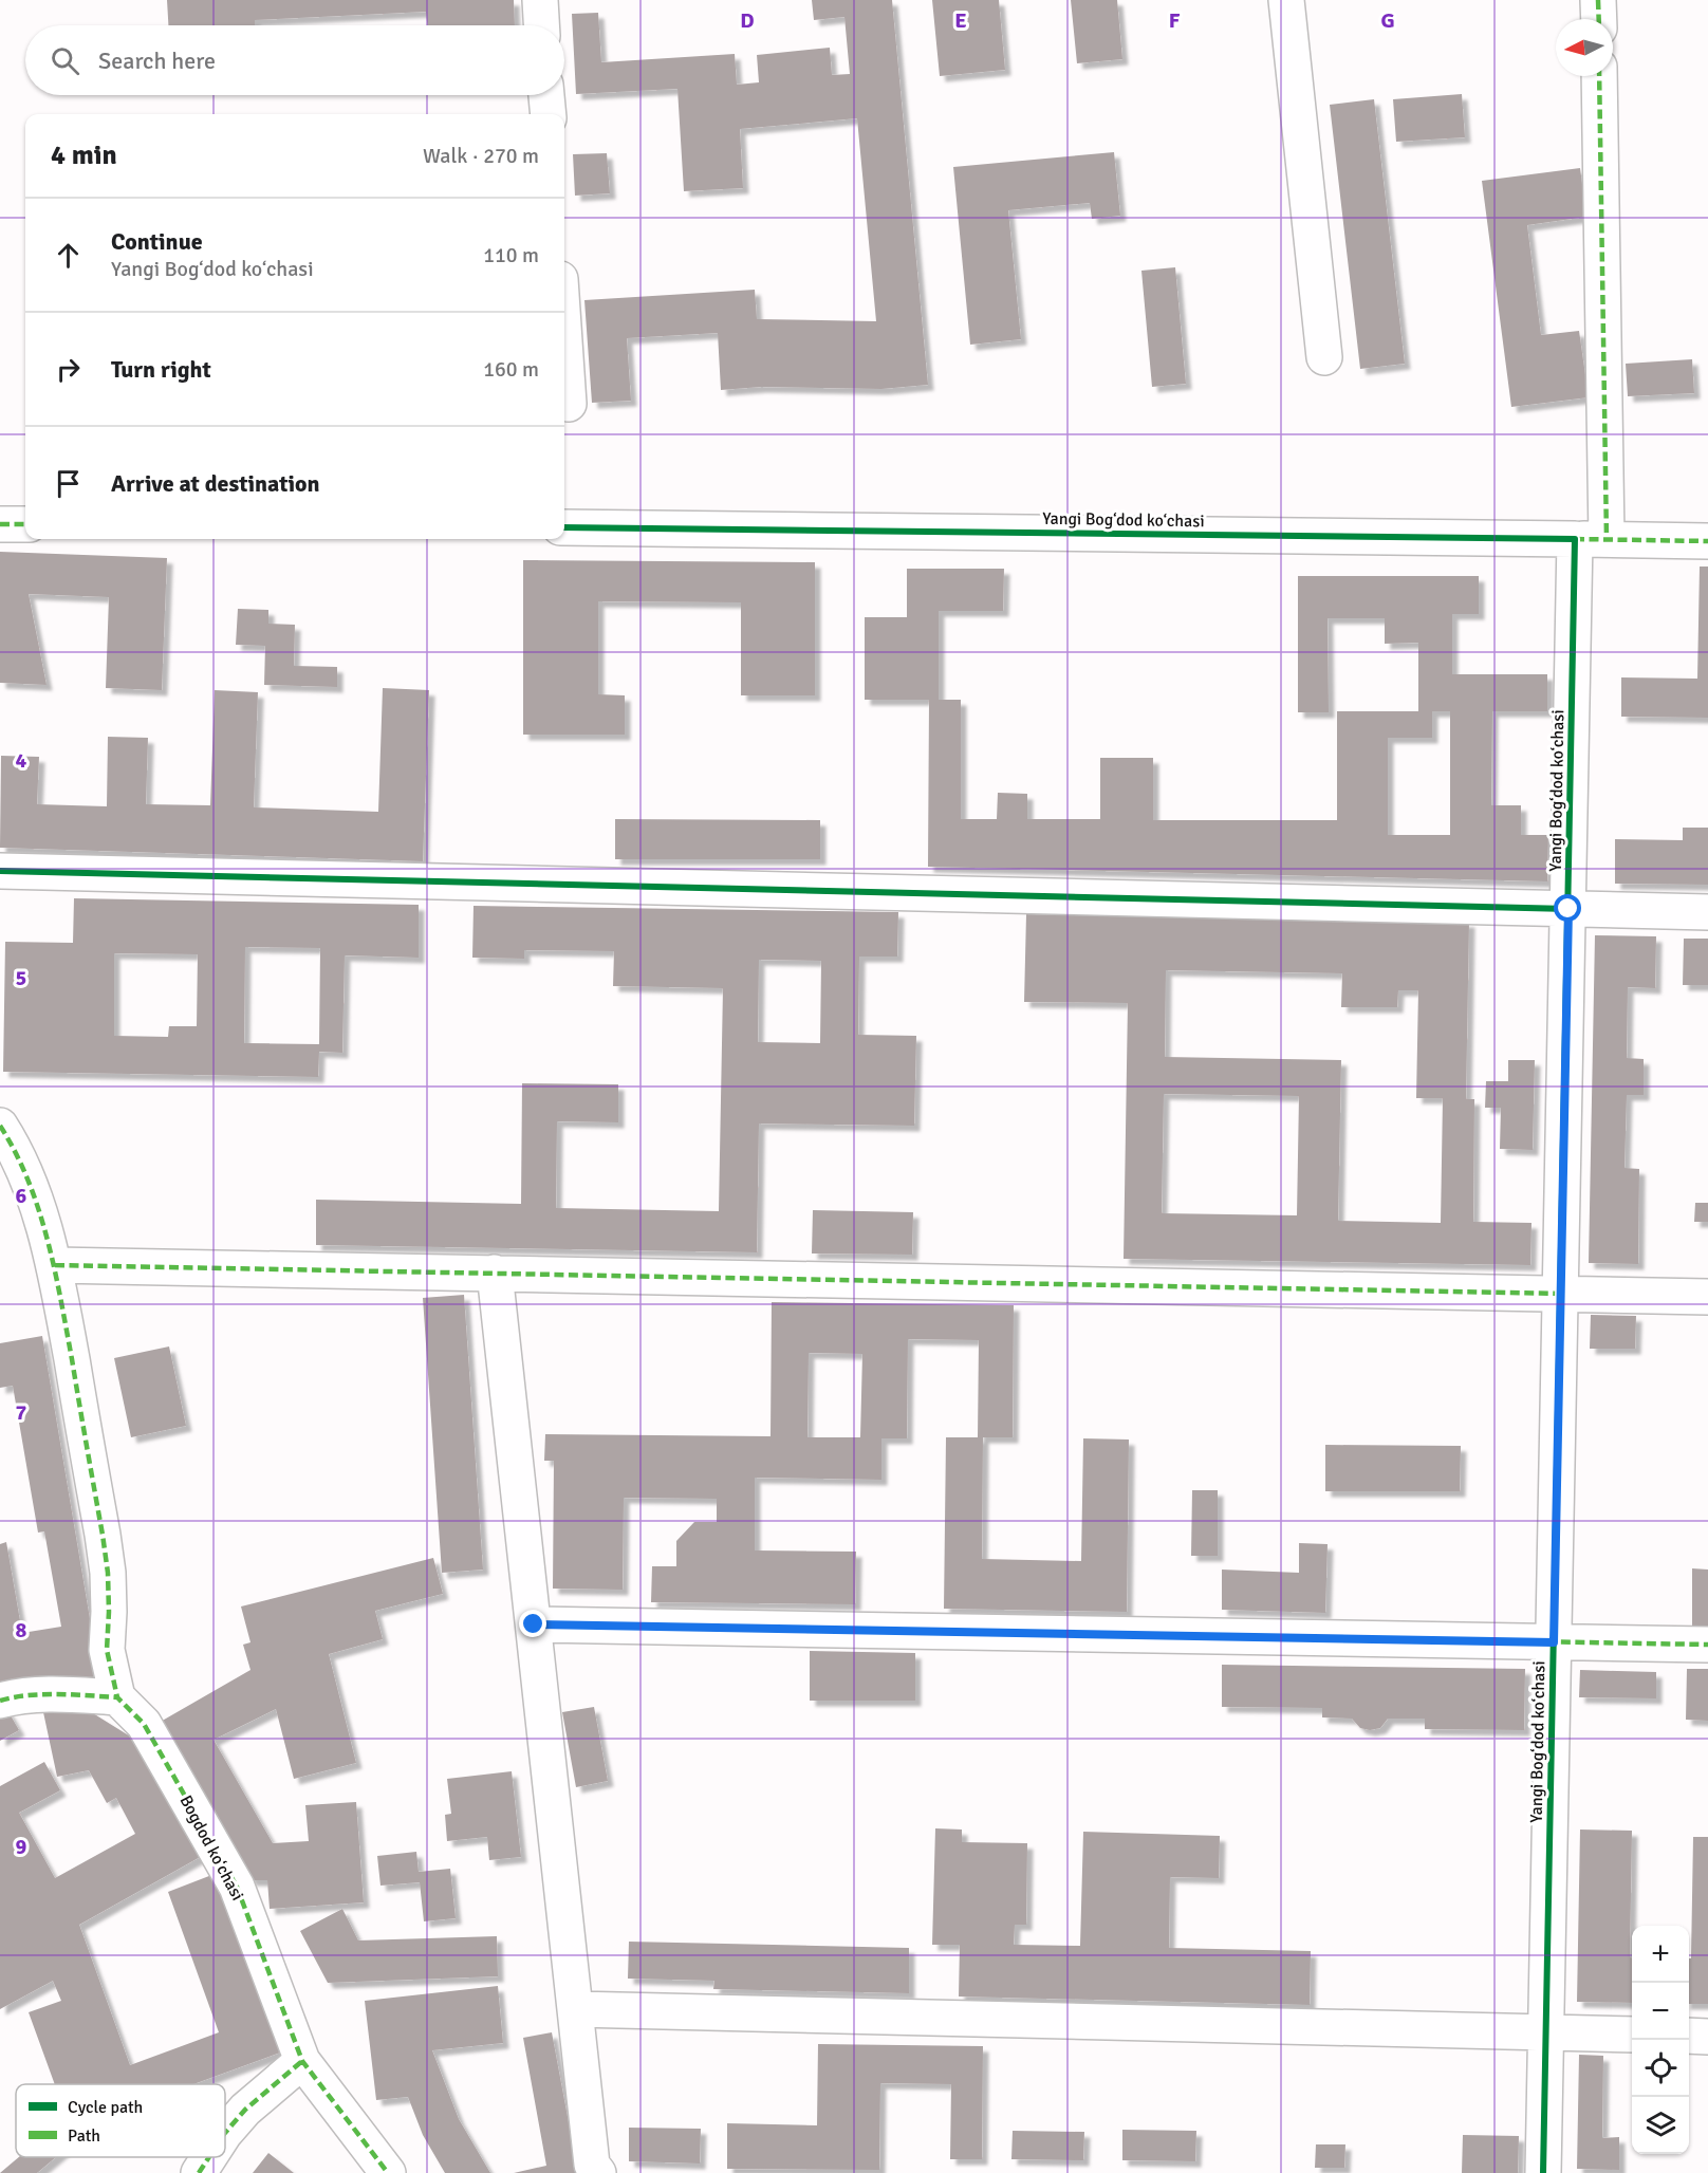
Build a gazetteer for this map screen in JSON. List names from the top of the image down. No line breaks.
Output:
{"streets":{"street":["Yangi Bogʻdod koʻchasi","Bogdod koʻchasi"]},"legend":["Cycle path","Path"],"north":"left","page":{"search":"Search here","heading":["4 min","Walk · 270 m"],"list":[["Continue","Yangi Bogʻdod koʻchasi","110 m"],["Turn right","160 m"],"Arrive at destination"],"map_buttons":["+","−"]},"grid":{"columns":["D","E","F","G"],"rows":["4","5","6","7","8","9"]}}
